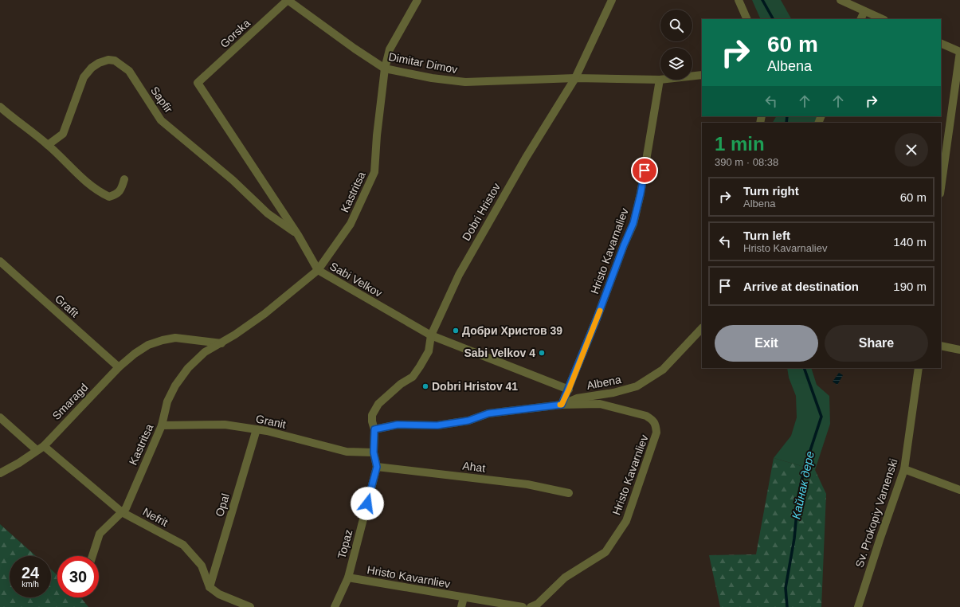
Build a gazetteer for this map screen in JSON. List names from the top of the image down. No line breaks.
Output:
{"streets":{"street":["Gorska","Dimitar Dimov","Sapfir","Kastritsa","Dobri Hristov","Hristo Kavarnaliev","Sabi Velkov","Grafit","Albena","Smaragd","Granit","Ahat","Hristo Kavarnliev","Opal","Sv. Prokopiy Varnenski","Nefrit","Topaz"]},"crossings":[["Gorska","Dimitar Dimov"],["Gorska","Sabi Velkov"],["Dimitar Dimov","Kastritsa"],["Dimitar Dimov","Dobri Hristov"],["Dimitar Dimov","Hristo Kavarnaliev"],["Sapfir","Sabi Velkov"],["Kastritsa","Sabi Velkov"],["Kastritsa","Smaragd"],["Kastritsa","Granit"],["Kastritsa","Nefrit"],["Dobri Hristov","Sabi Velkov"],["Dobri Hristov","Albena"],["Dobri Hristov","Topaz"],["Hristo Kavarnaliev","Sabi Velkov"],["Hristo Kavarnaliev","Albena"],["Hristo Kavarnaliev","Hristo Kavarnliev"],["Grafit","Smaragd"],["Albena","Hristo Kavarnliev"],["Albena","Topaz"],["Smaragd","Nefrit"],["Granit","Opal"],["Granit","Topaz"],["Ahat","Topaz"],["Hristo Kavarnliev","Topaz"],["Opal","Nefrit"]],"water":["Кайнак дере"],"places":["Добри Христов 39","Sabi Velkov 4","Dobri Hristov 41"],"page":{"turn":["60 m","Albena"],"heading":["1 min","390 m · 08:38"],"list":[{"name":"Turn right","note":"Albena","value":"60 m"},{"name":"Turn left","note":"Hristo Kavarnaliev","value":"140 m"},{"name":"Arrive at destination","value":"190 m"}],"buttons":["Exit","Share"],"speed":"24 km/h","limit":"30"}}
